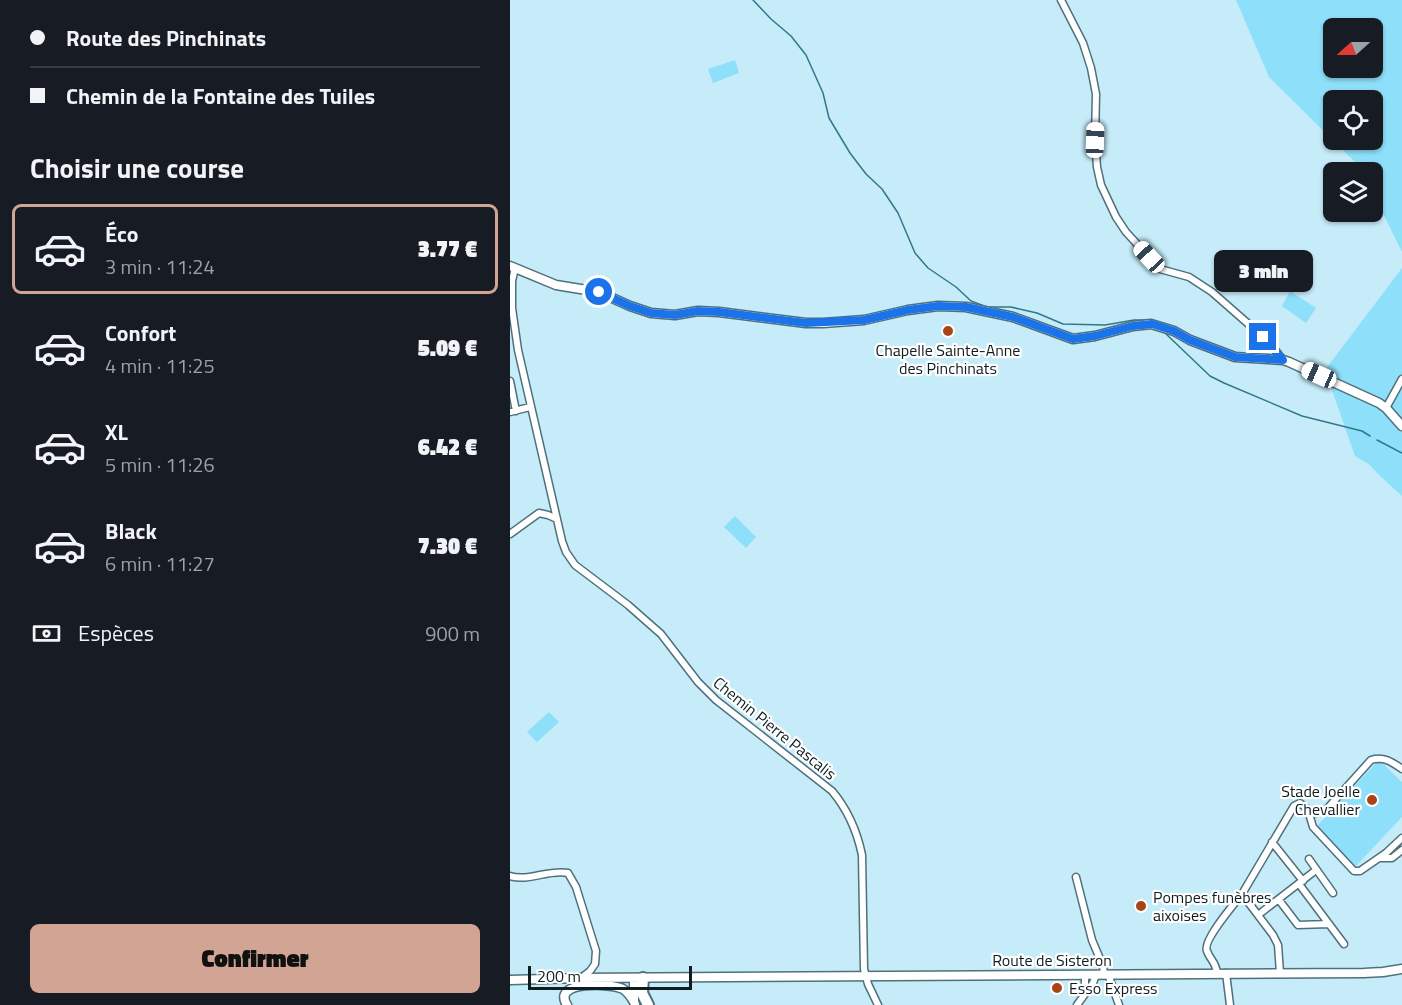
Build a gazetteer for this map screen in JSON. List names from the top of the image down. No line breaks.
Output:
{"streets":{"street":["Chemin Pierre Pascalis","Route de Sisteron"]},"crossings":[["Chemin Pierre Pascalis","Route de Sisteron"]],"places":["Chapelle Sainte-Anne des Pinchinats","Stade Joelle Chevallier","Pompes funèbres aixoises","Esso Express"],"scale_bar":"200 m","north":"left","page":{"banner":["Route des Pinchinats","Chemin de la Fontaine des Tuiles"],"heading":"Choisir une course","list":[{"name":"Éco","note":"3 min · 11:24","value":"3.77 €"},{"name":"Confort","note":"4 min · 11:25","value":"5.09 €"},{"name":"XL","note":"5 min · 11:26","value":"6.42 €"},{"name":"Black","note":"6 min · 11:27","value":"7.30 €"}],"bubble":"3 min","pay":["Espèces","900 m"],"buttons":"Confirmer","scale":"200 m"}}
